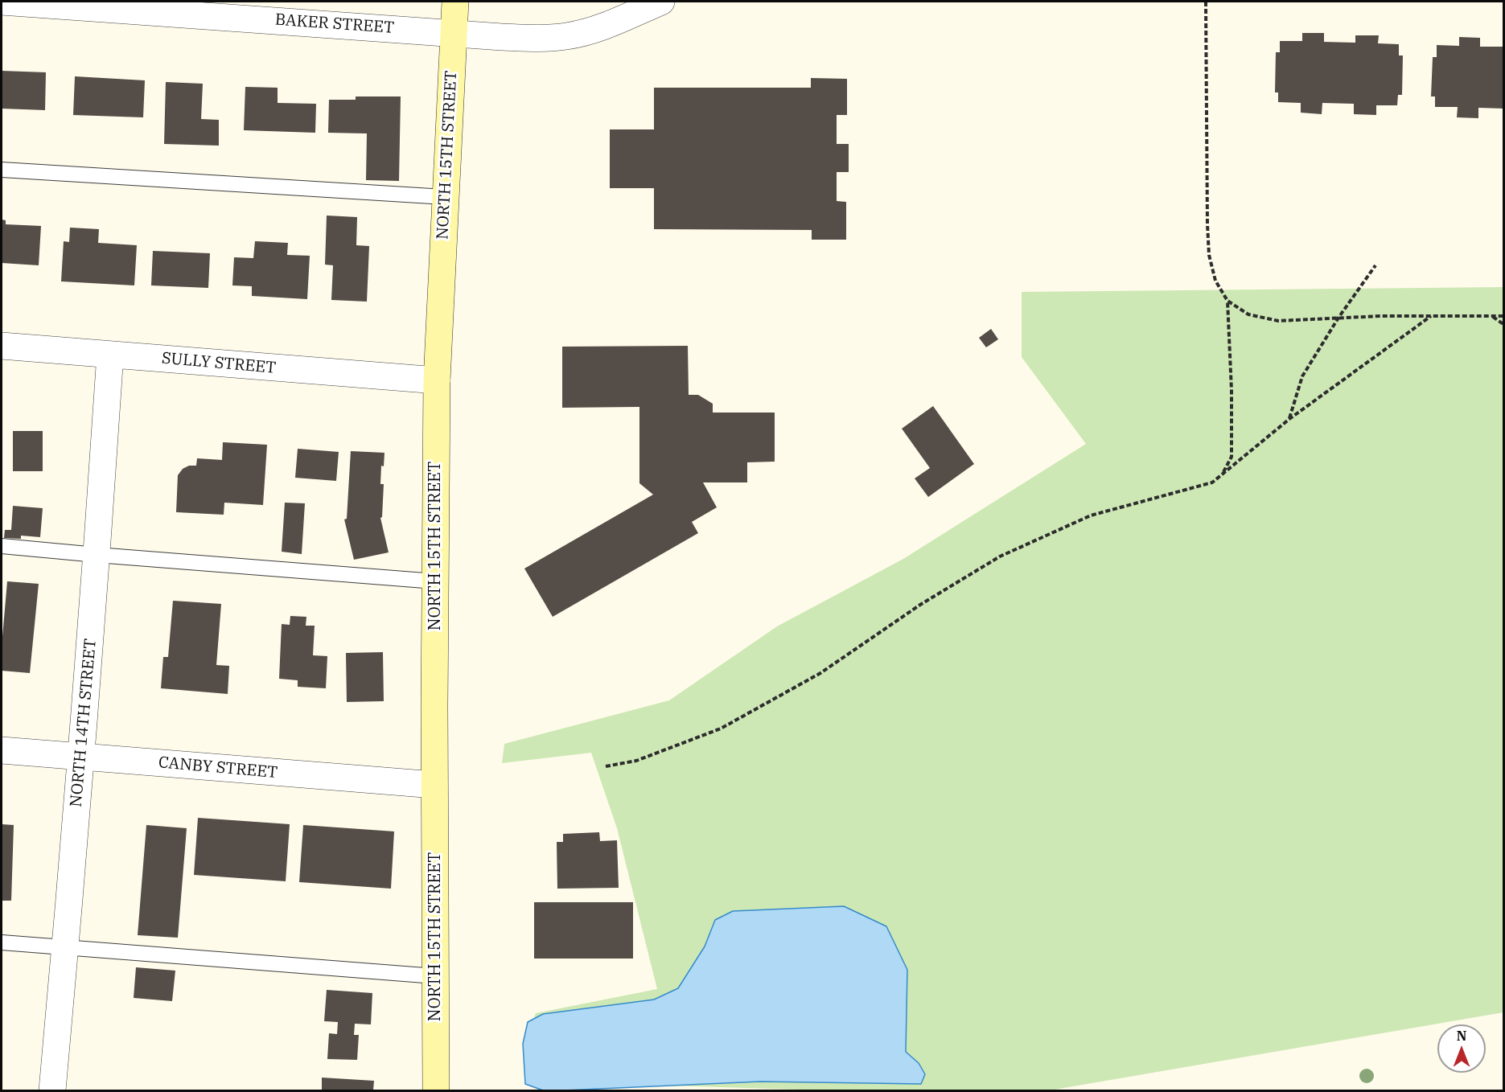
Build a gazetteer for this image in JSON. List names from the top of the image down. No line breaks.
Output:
{"streets":{"main road":["NORTH 15TH STREET"],"street":["BAKER STREET","SULLY STREET","NORTH 14TH STREET","CANBY STREET"]},"crossings":[["BAKER STREET","NORTH 15TH STREET"],["NORTH 15TH STREET","SULLY STREET"],["NORTH 15TH STREET","CANBY STREET"],["SULLY STREET","NORTH 14TH STREET"],["NORTH 14TH STREET","CANBY STREET"]],"north":"top"}
